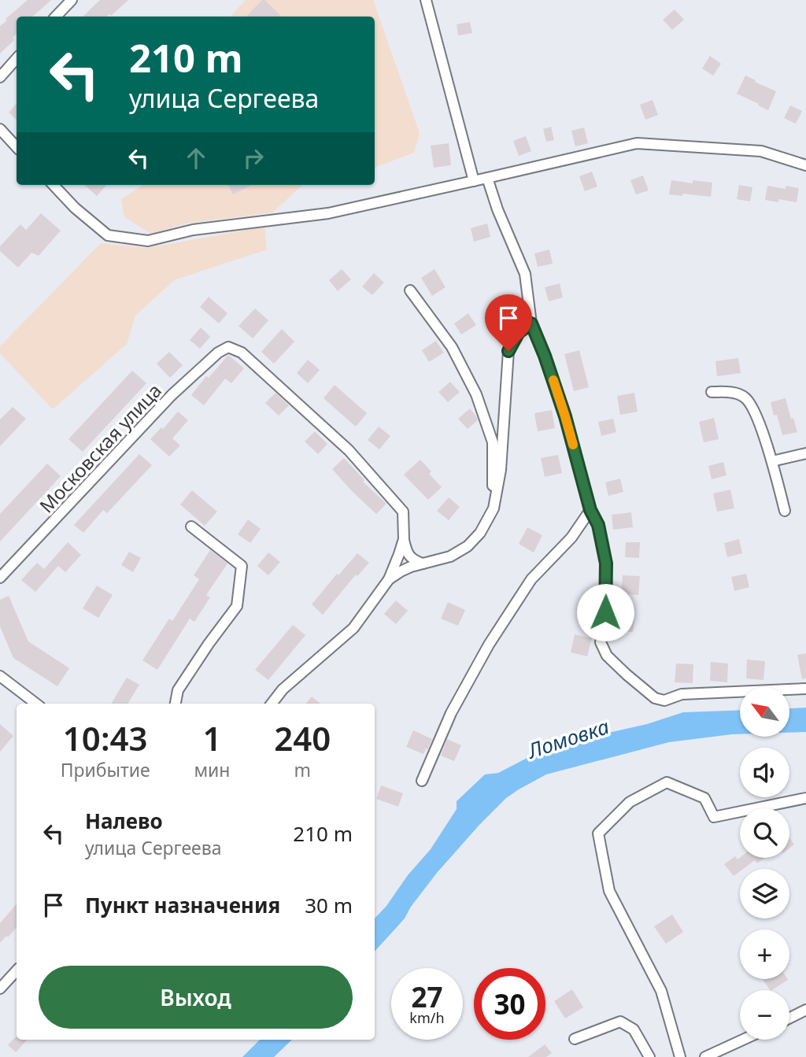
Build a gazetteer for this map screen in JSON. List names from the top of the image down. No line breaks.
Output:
{"streets":{"street":["Московская улица"]},"water":["Ломовка"],"north":"top left","page":{"turn":["210 m","улица Сергеева"],"map_buttons":["+","−"],"eta":["10:43","Прибытие","1","мин","240","m"],"list":[{"name":"Налево","note":"улица Сергеева","value":"210 m"},{"name":"Пункт назначения","value":"30 m"}],"buttons":"Выход","speed":"27 km/h","limit":"30"}}
